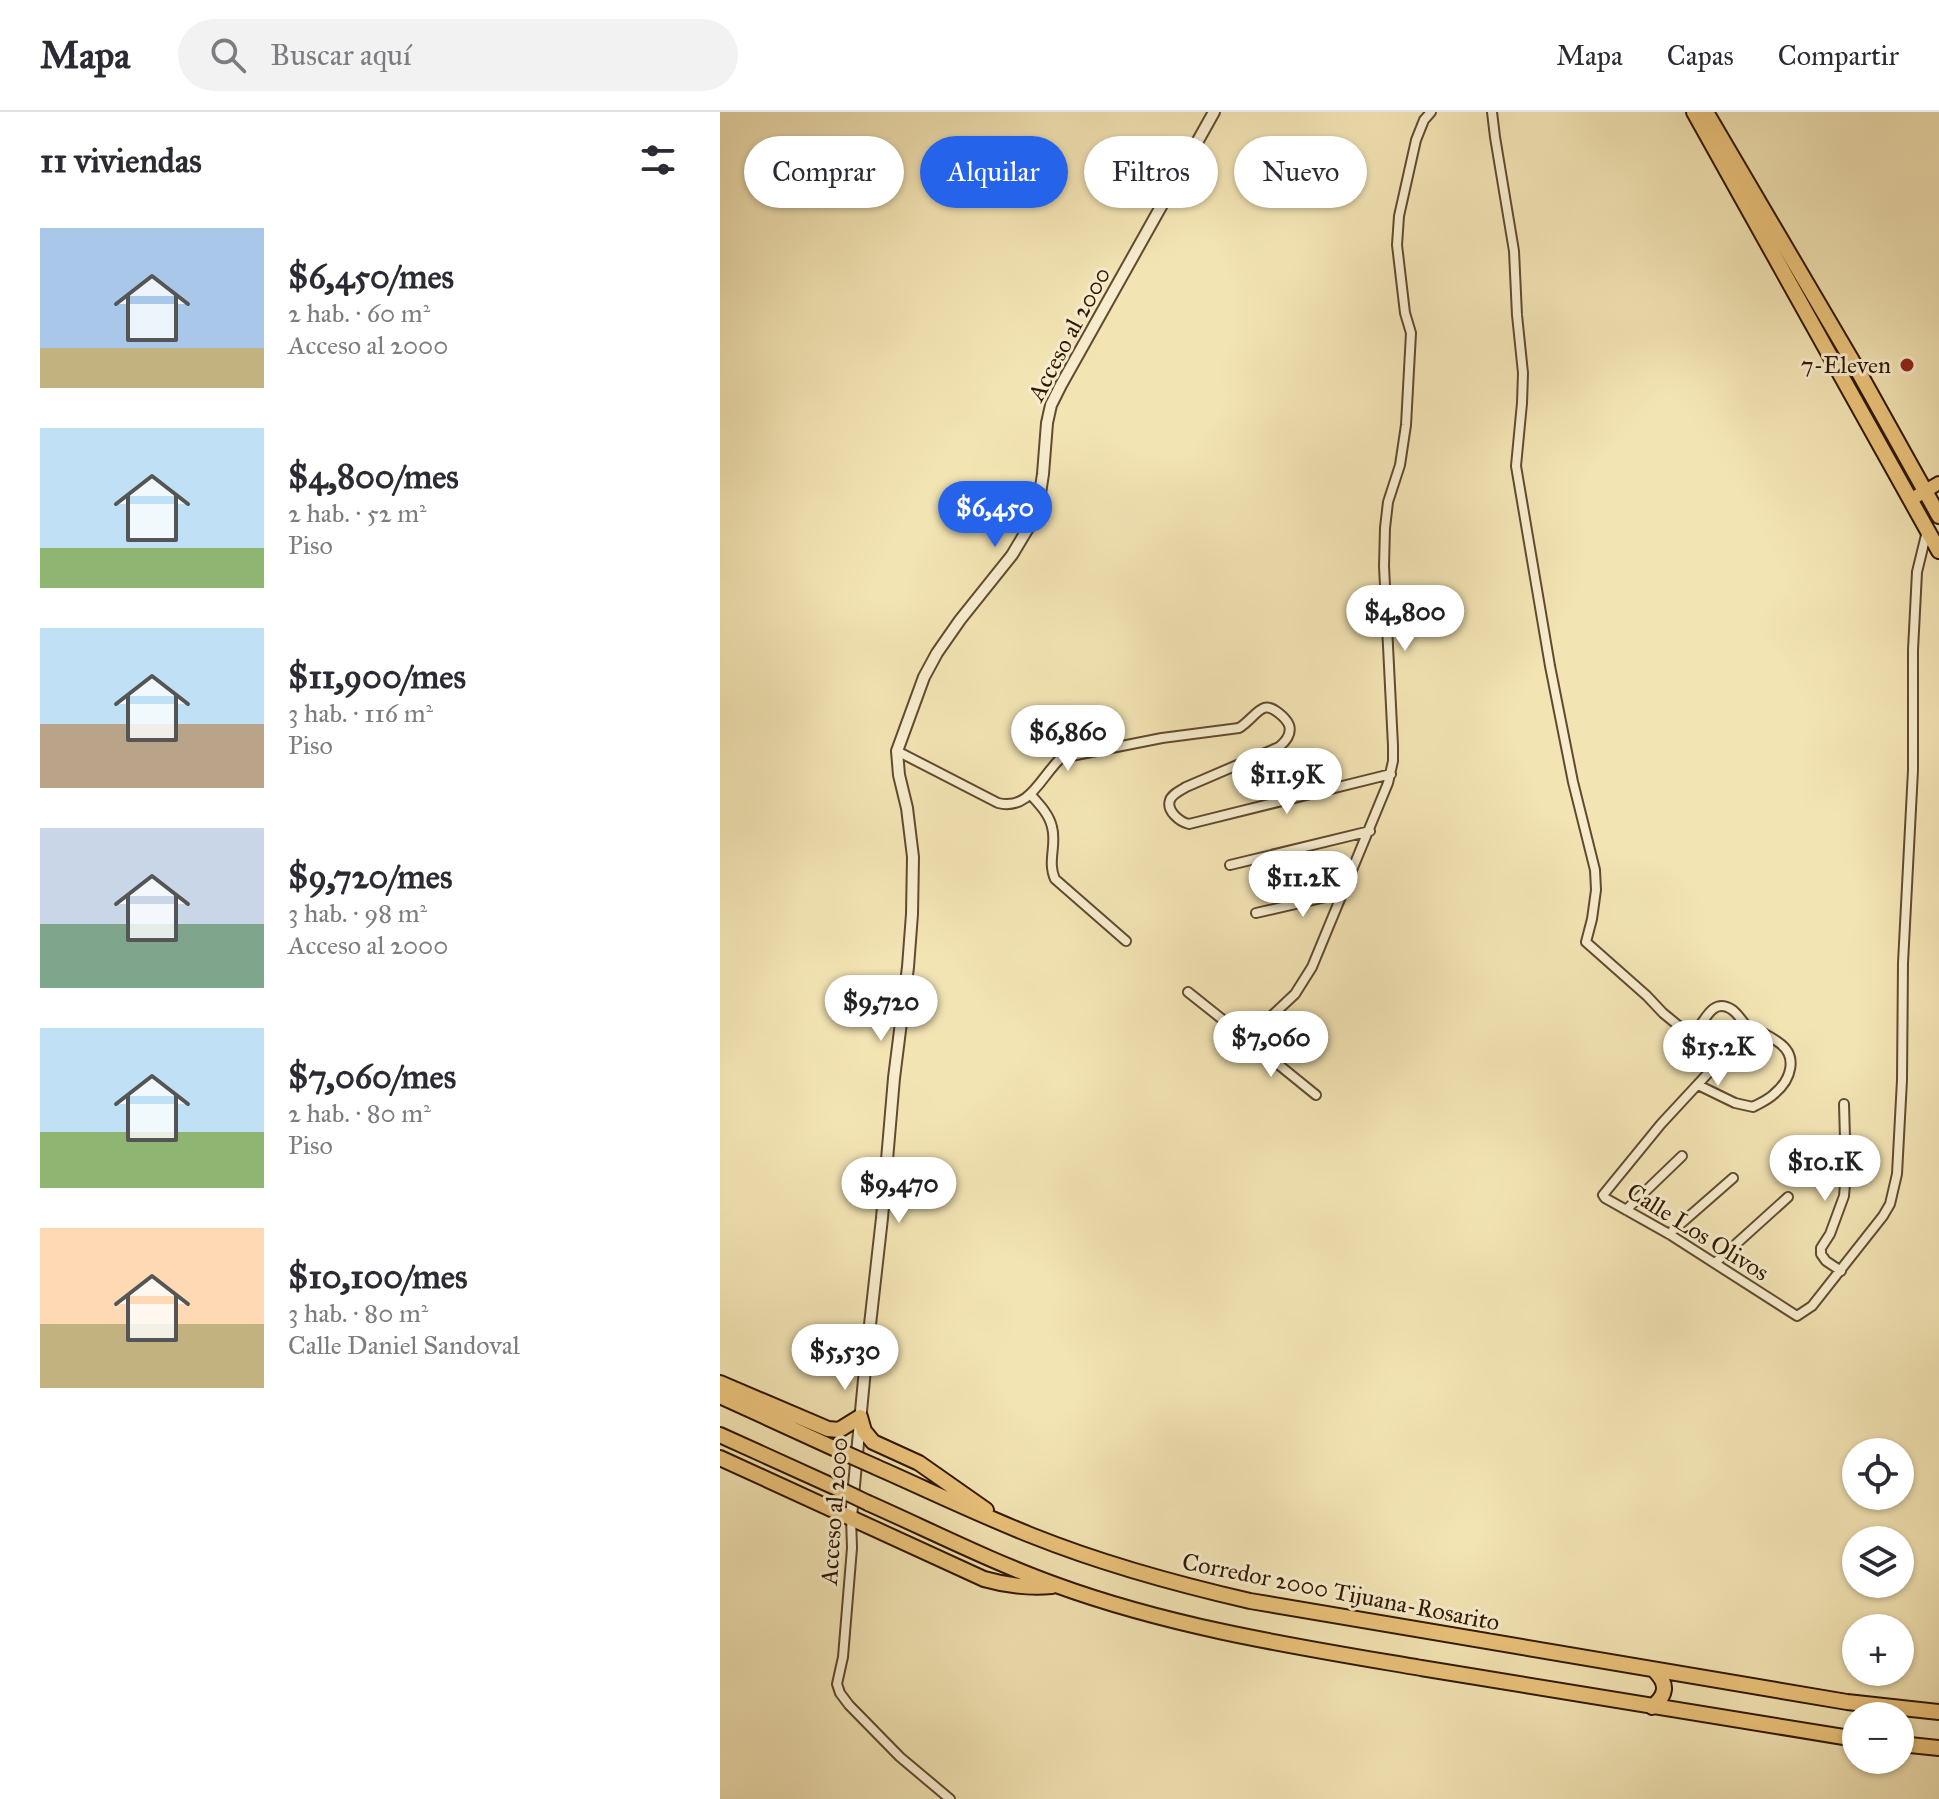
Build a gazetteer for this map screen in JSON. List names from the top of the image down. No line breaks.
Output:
{"streets":{"highway":["Corredor 2000 Tijuana-Rosarito"],"street":["Acceso al 2000","Calle Los Olivos"]},"places":["7-Eleven"],"page":{"header":"Mapa","search":"Buscar aquí","nav":["Mapa","Capas","Compartir"],"heading":"11 viviendas","chip":["Comprar","Alquilar","Filtros","Nuevo"],"list":[{"name":"$6,450/mes","note":"2 hab. · 60 m² · Acceso al 2000"},{"name":"$4,800/mes","note":"2 hab. · 52 m² · Piso"},{"name":"$11,900/mes","note":"3 hab. · 116 m² · Piso"},{"name":"$9,720/mes","note":"3 hab. · 98 m² · Acceso al 2000"},{"name":"$7,060/mes","note":"2 hab. · 80 m² · Piso"},{"name":"$10,100/mes","note":"3 hab. · 80 m² · Calle Daniel Sandoval"}],"price":["$6,450","$4,800","$6,860","$11.9K","$11.2K","$9,720","$7,060","$15.2K","$10.1K","$9,470","$5,530"],"map_buttons":["+","−"]}}
